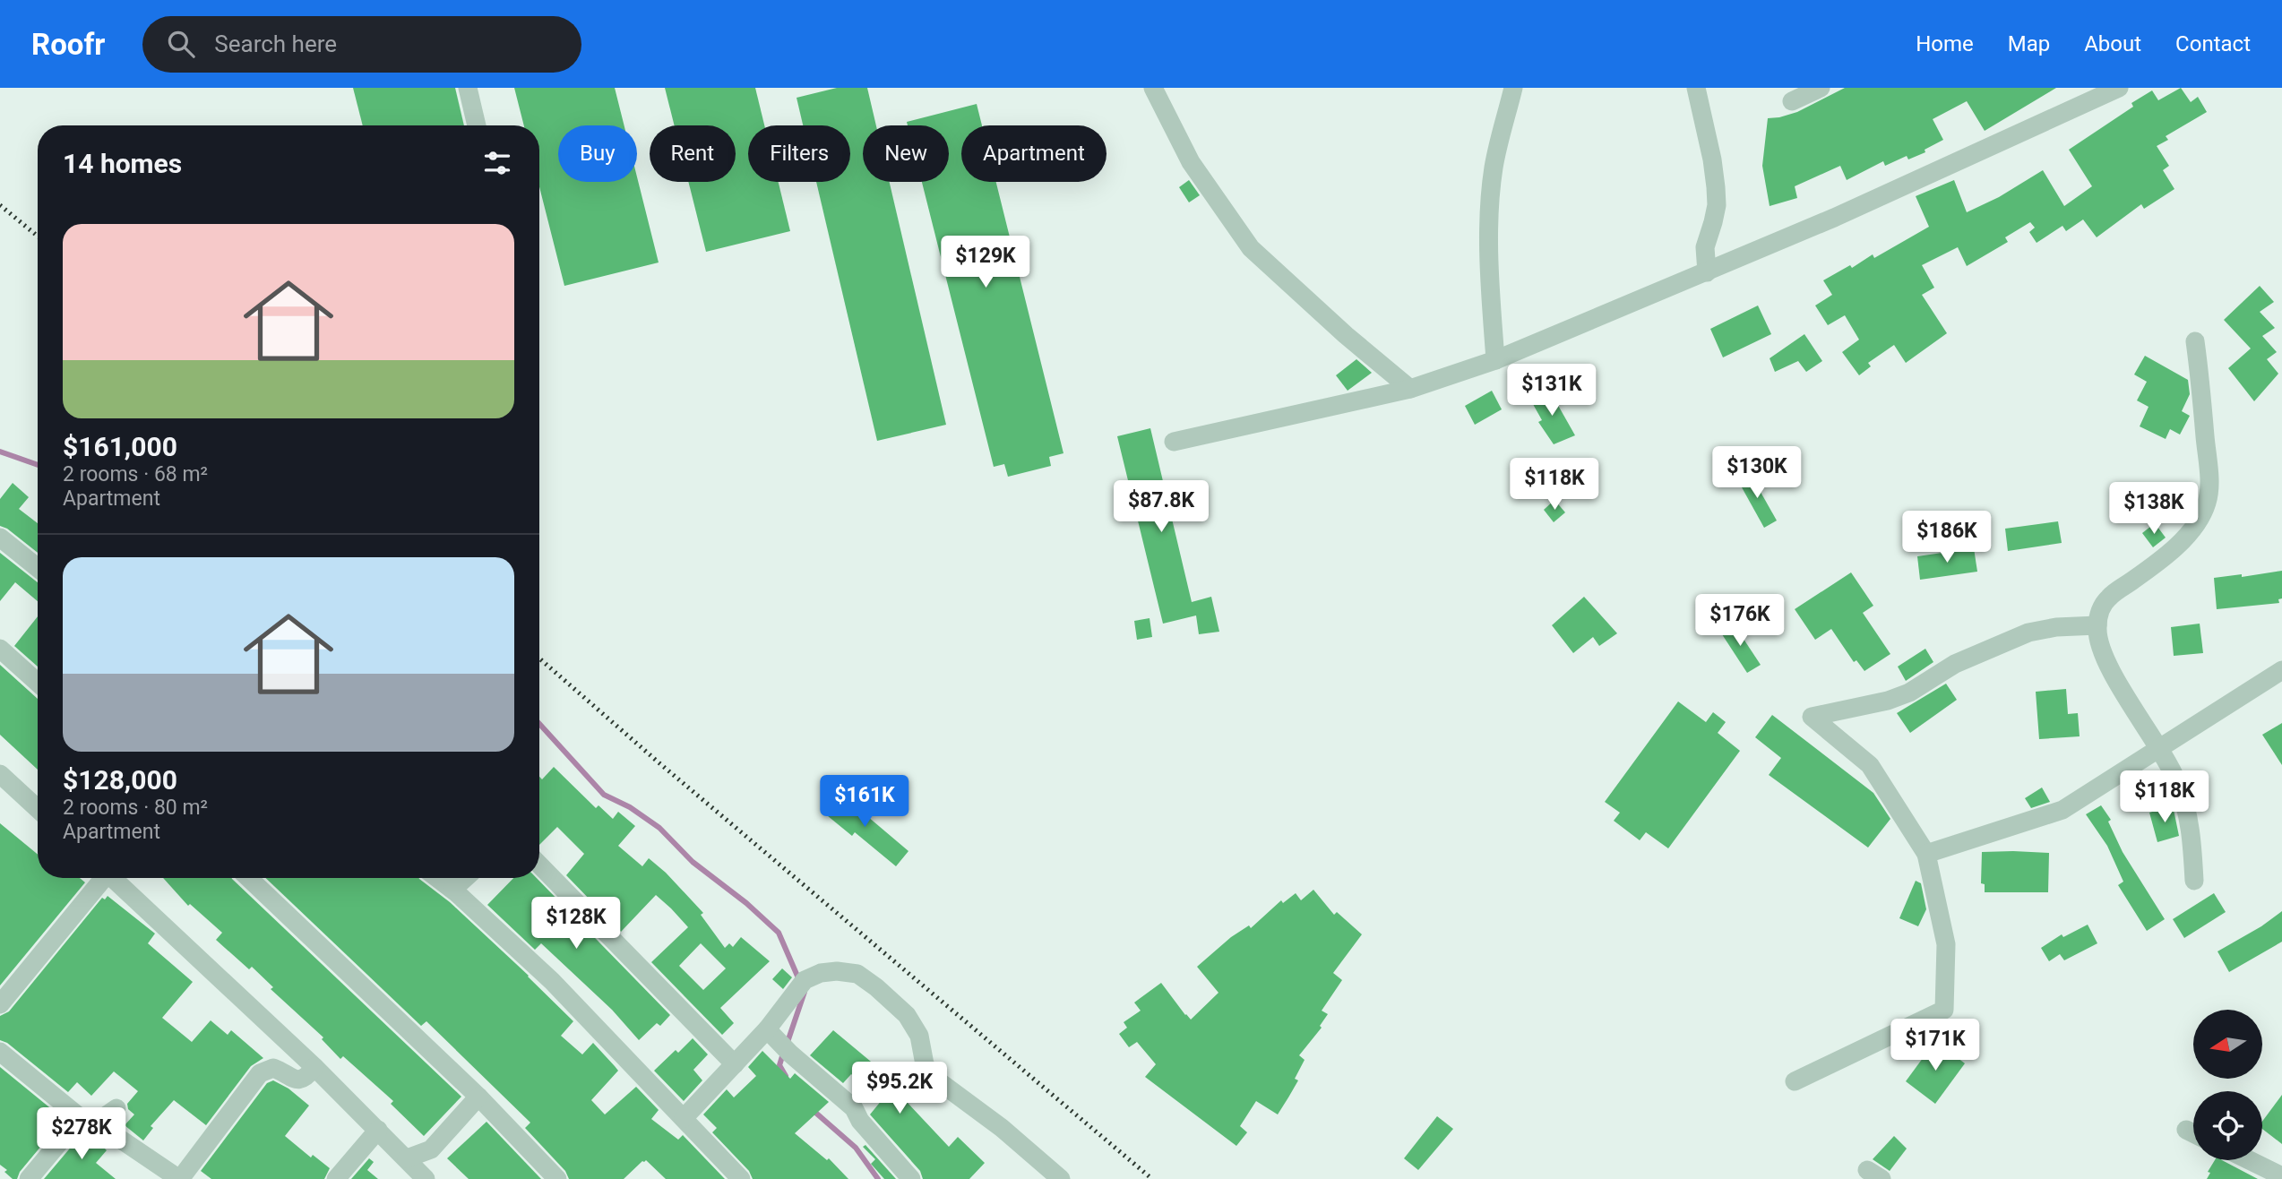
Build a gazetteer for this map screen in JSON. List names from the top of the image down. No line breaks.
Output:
{"north":"left","page":{"header":"Roofr","search":"Search here","nav":["Home","Map","About","Contact"],"chip":["Buy","Rent","Filters","New","Apartment"],"heading":"14 homes","list":[{"name":"$161,000","note":"2 rooms · 68 m² · Apartment"},{"name":"$128,000","note":"2 rooms · 80 m² · Apartment"}],"price":["$129K","$131K","$130K","$118K","$87.8K","$138K","$186K","$176K","$118K","$161K","$128K","$171K","$95.2K","$278K"]}}
